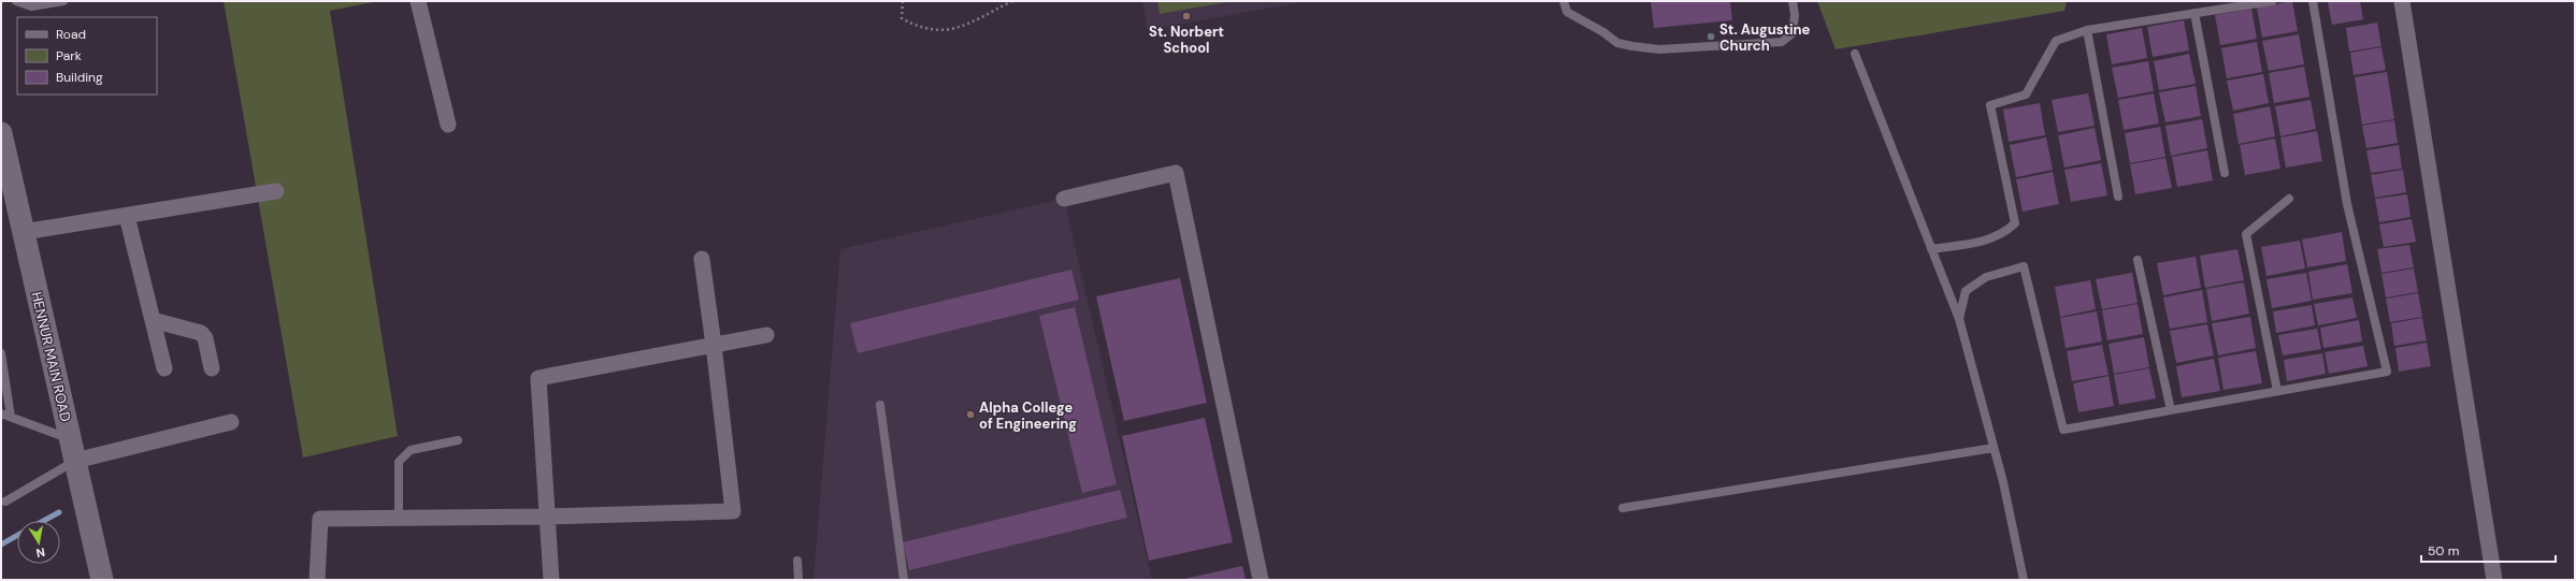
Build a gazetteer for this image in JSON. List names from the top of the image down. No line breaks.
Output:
{"streets":{"main road":["HENNUR MAIN ROAD"]},"places":["St. Norbert School","St. Augustine Church","Alpha College of Engineering"],"legend":["Road","Park","Building"],"scale_bar":"50 m","north":"bottom"}
